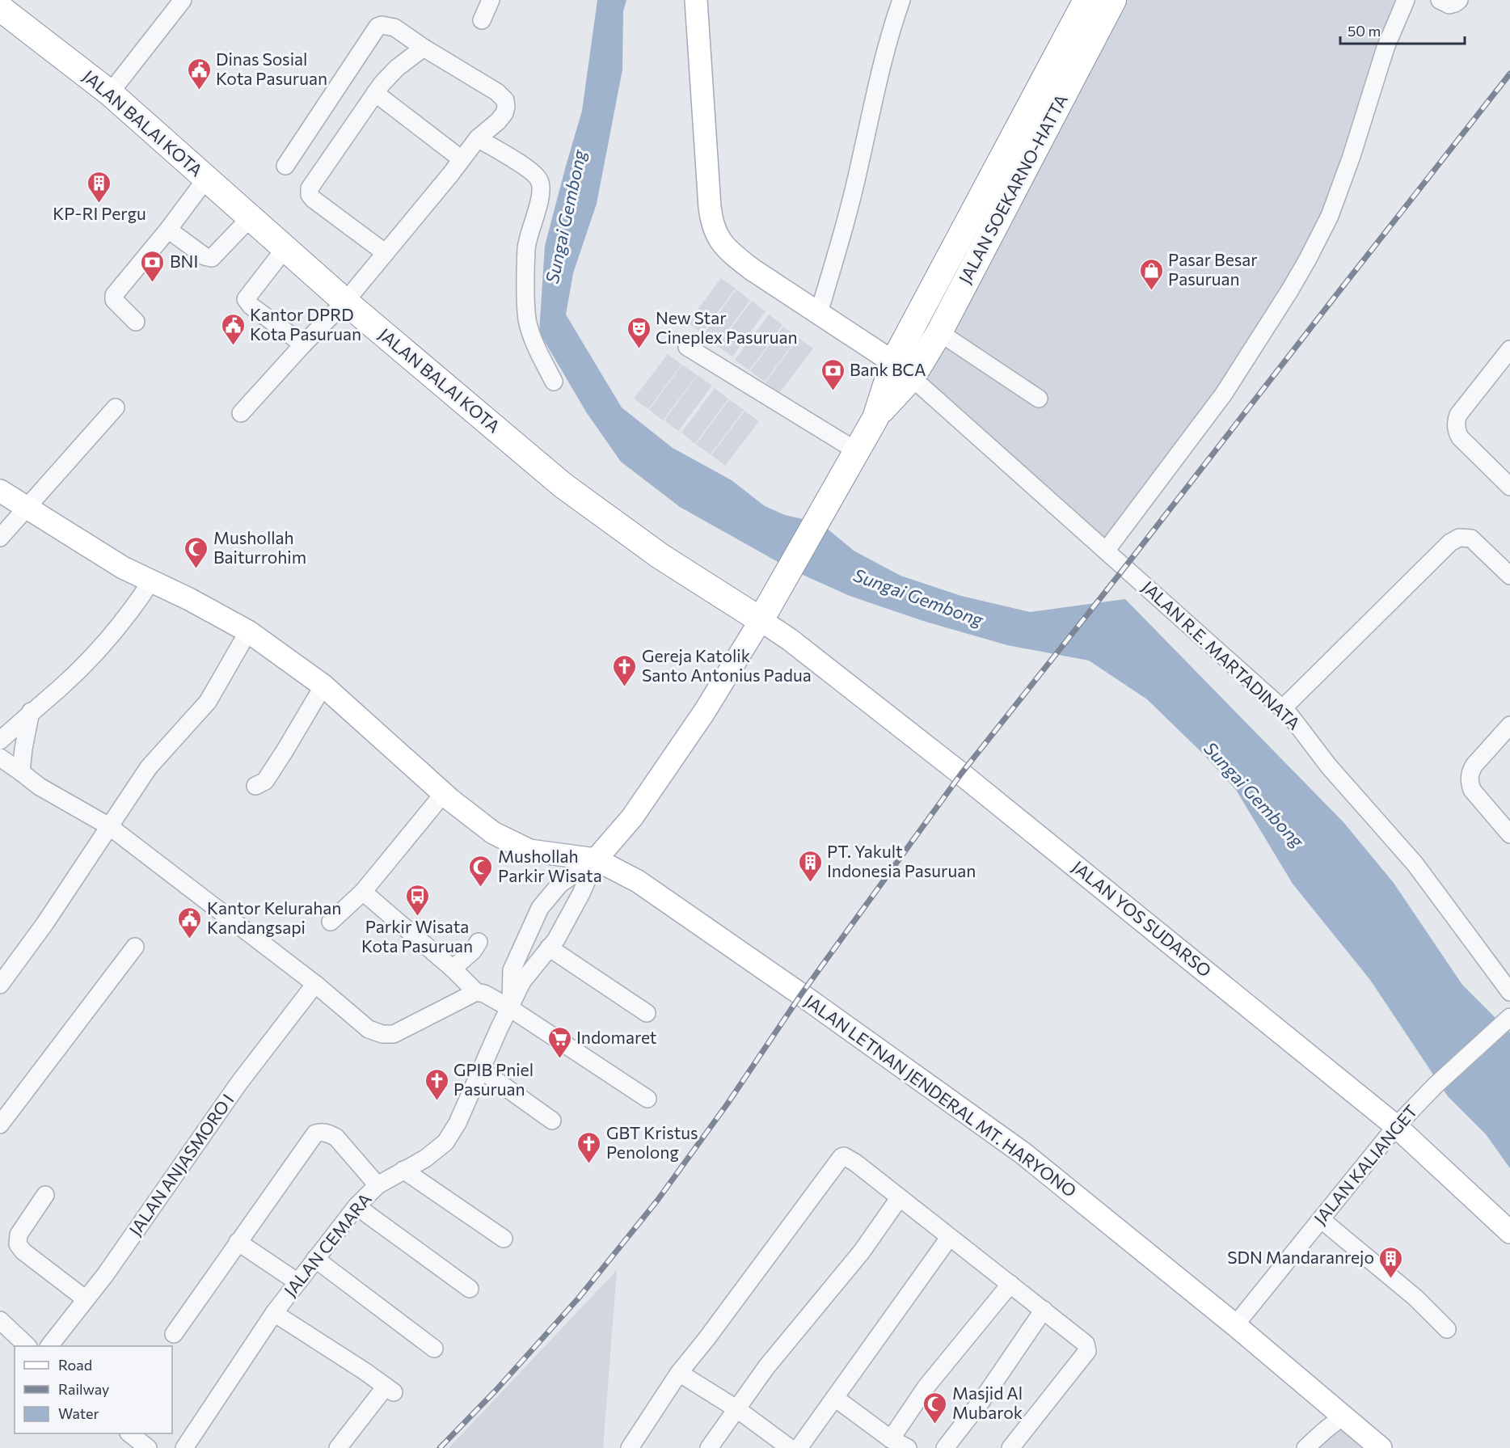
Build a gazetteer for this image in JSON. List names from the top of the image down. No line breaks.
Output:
{"streets":{"highway":["JALAN BALAI KOTA","JALAN SOEKARNO-HATTA"],"main road":["JALAN YOS SUDARSO","JALAN LETNAN JENDERAL MT. HARYONO"],"street":["JALAN R.E. MARTADINATA","JALAN ANJASMORO I","JALAN KALIANGET","JALAN CEMARA"]},"crossings":[["JALAN BALAI KOTA","JALAN YOS SUDARSO"],["JALAN SOEKARNO-HATTA","JALAN R.E. MARTADINATA"],["JALAN YOS SUDARSO","JALAN KALIANGET"],["JALAN LETNAN JENDERAL MT. HARYONO","JALAN KALIANGET"],["JALAN LETNAN JENDERAL MT. HARYONO","JALAN CEMARA"]],"water":["Sungai Gembong"],"places":{"public building":["Dinas Sosial Kota Pasuruan","Kantor DPRD Kota Pasuruan","Kantor Kelurahan Kandangsapi"],"building":["KP-RI Pergu","PT. Yakult Indonesia Pasuruan","SDN Mandaranrejo"],"bank":["BNI","Bank BCA"],"shop":["Pasar Besar Pasuruan"],"theatre":["New Star Cineplex Pasuruan"],"mosque":["Mushollah Baiturrohim","Mushollah Parkir Wisata","Masjid Al Mubarok"],"church":["Gereja Katolik Santo Antonius Padua","GPIB Pniel Pasuruan","GBT Kristus Penolong"],"bus stop":["Parkir Wisata Kota Pasuruan"],"supermarket":["Indomaret"]},"legend":["Road","Railway","Water"],"scale_bar":"50 m"}
